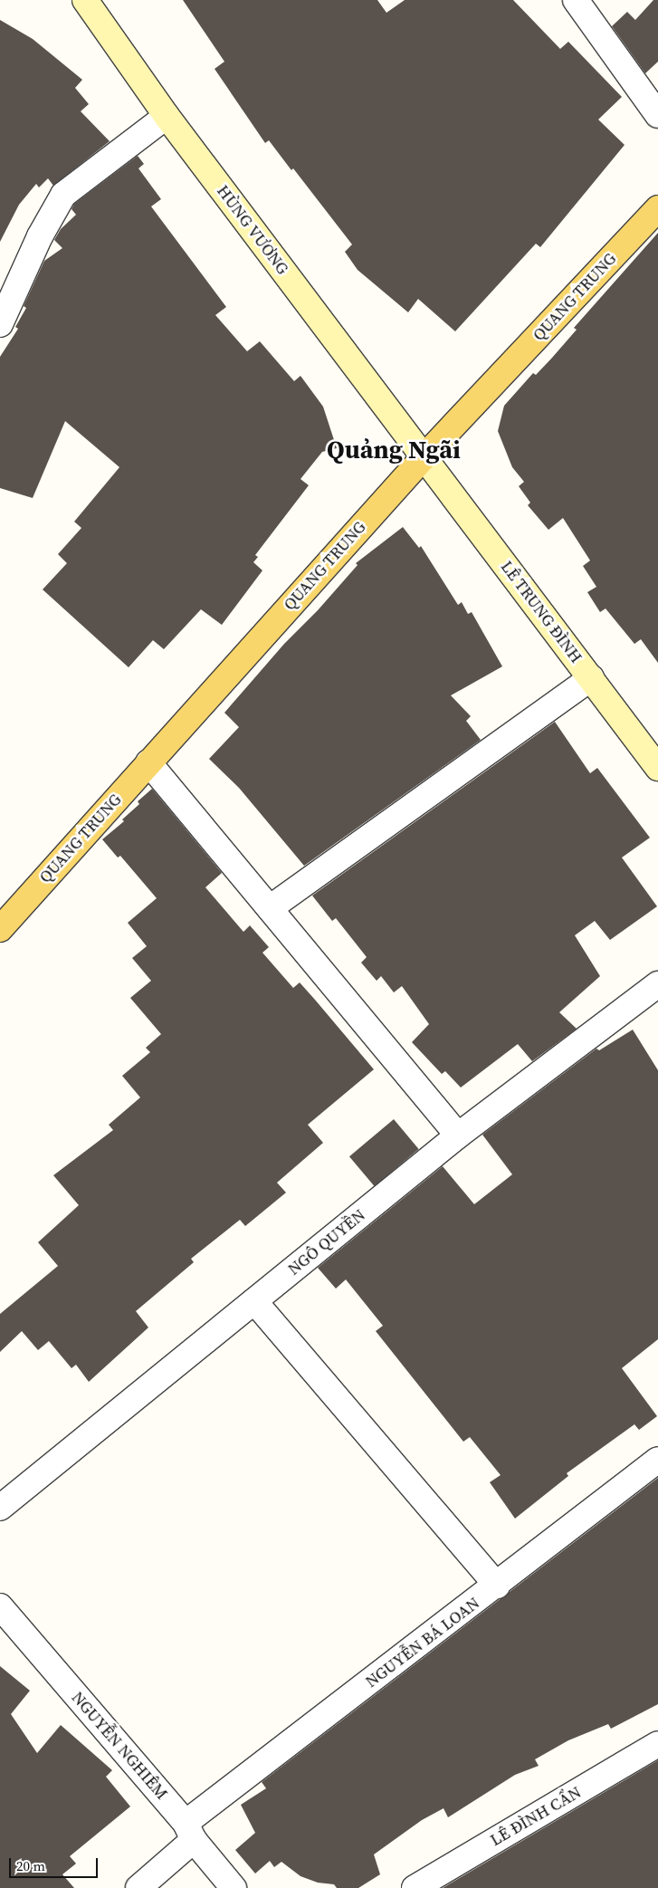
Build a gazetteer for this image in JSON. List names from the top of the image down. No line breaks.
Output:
{"streets":{"main road":["HÙNG VƯƠNG","QUANG TRUNG","LÊ TRUNG ĐÌNH"],"street":["NGÔ QUYỀN","NGUYỄN BÁ LOAN","NGUYỄN NGHIÊM","LÊ ĐÌNH CẨN"]},"crossings":[["HÙNG VƯƠNG","QUANG TRUNG"],["HÙNG VƯƠNG","LÊ TRUNG ĐÌNH"],["QUANG TRUNG","LÊ TRUNG ĐÌNH"],["NGUYỄN BÁ LOAN","NGUYỄN NGHIÊM"]],"districts":["Quảng Ngãi"],"scale_bar":"20 m"}
